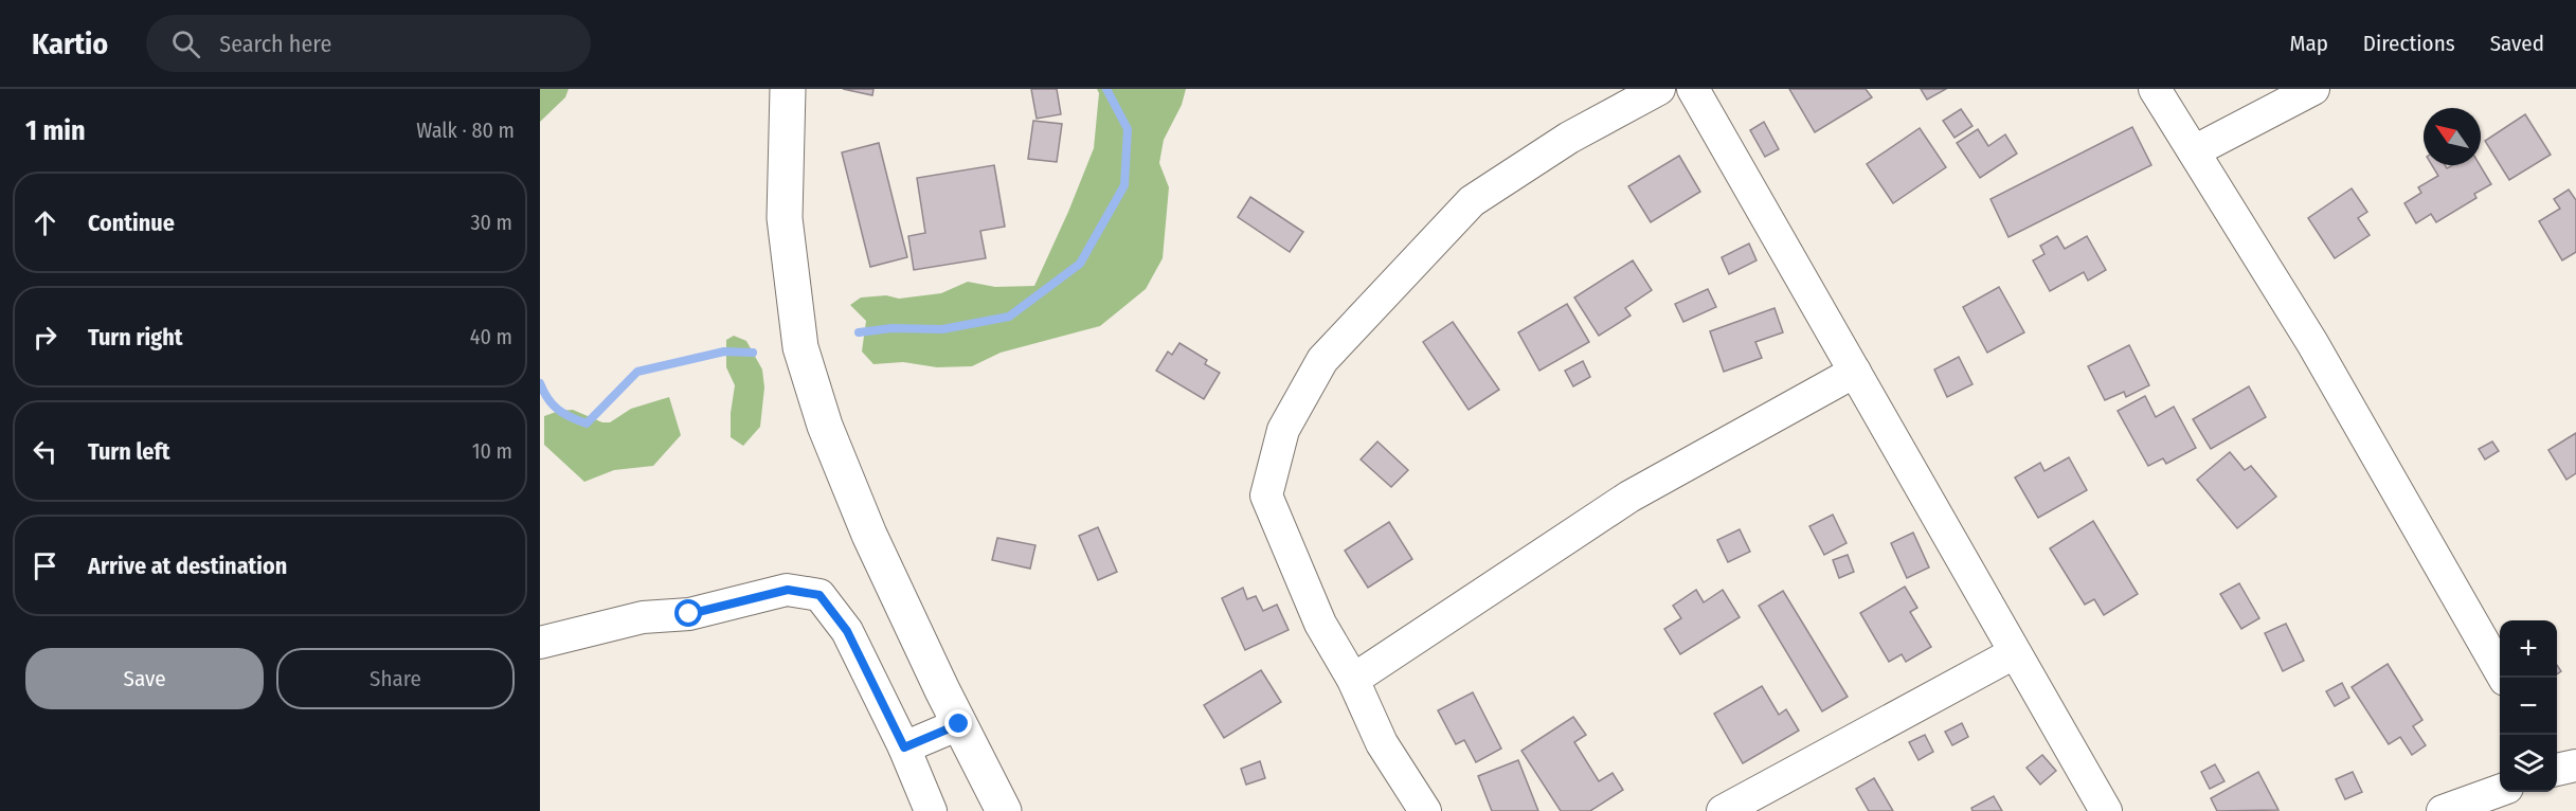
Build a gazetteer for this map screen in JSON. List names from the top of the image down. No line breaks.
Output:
{"north":"top left","page":{"header":"Kartio","search":"Search here","nav":["Map","Directions","Saved"],"heading":["1 min","Walk · 80 m"],"list":[["Continue","30 m"],["Turn right","40 m"],["Turn left","10 m"],"Arrive at destination"],"map_buttons":["+","−"],"buttons":["Save","Share"]}}
